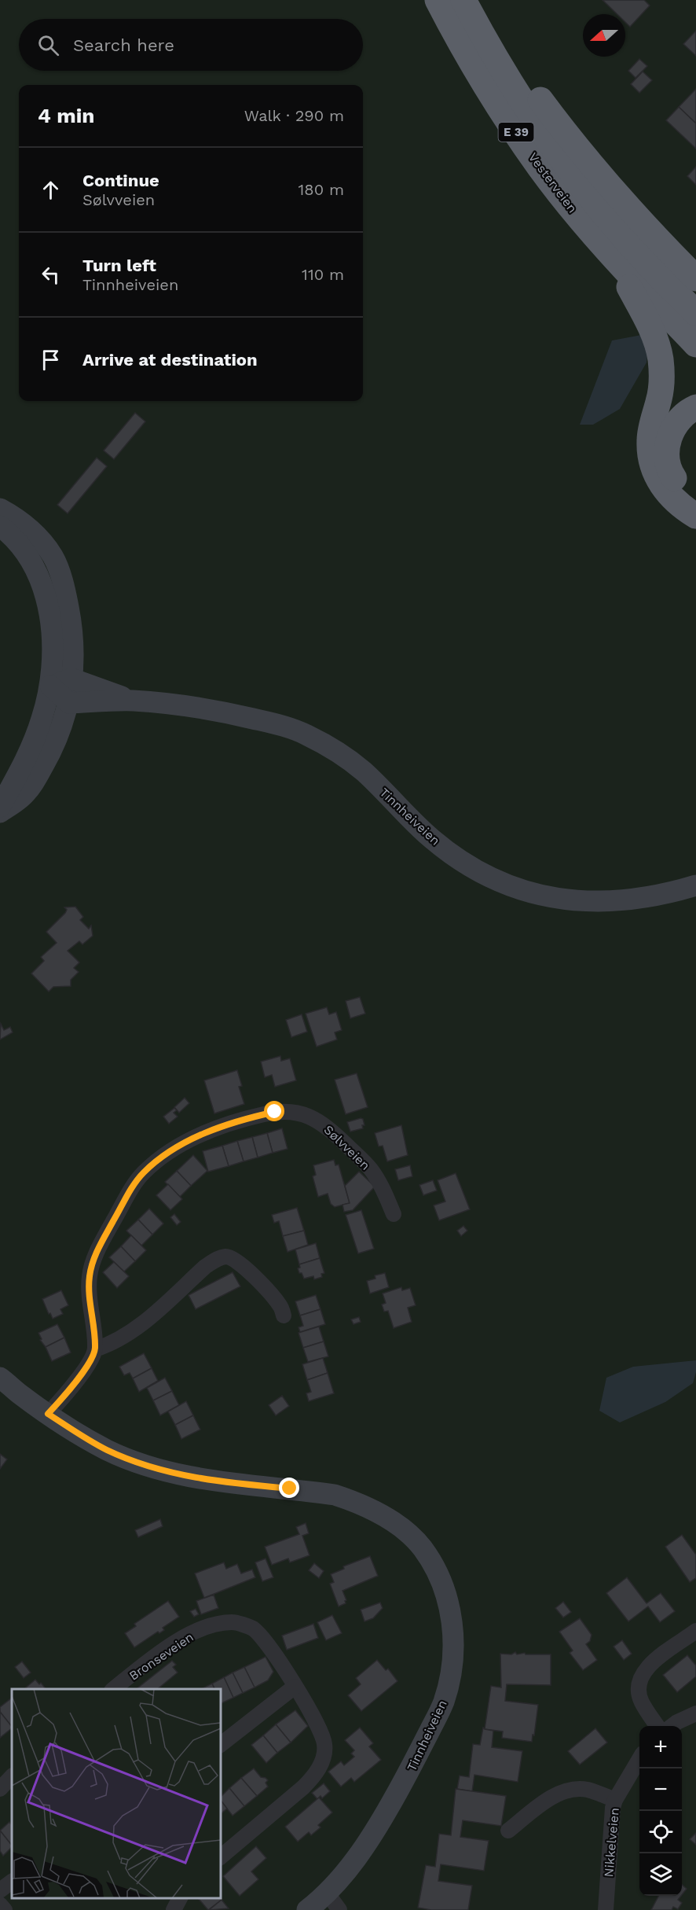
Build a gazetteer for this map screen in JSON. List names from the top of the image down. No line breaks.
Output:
{"streets":{"highway":["E 39","Vesterveien"],"street":["Tinnheiveien","Sølvveien","Bronseveien","Nikkelveien"]},"crossings":[["E 39","Vesterveien"]],"north":"left","page":{"search":"Search here","heading":["4 min","Walk · 290 m"],"list":[["Continue","Sølvveien","180 m"],["Turn left","Tinnheiveien","110 m"],"Arrive at destination"],"map_buttons":["+","−"]}}
